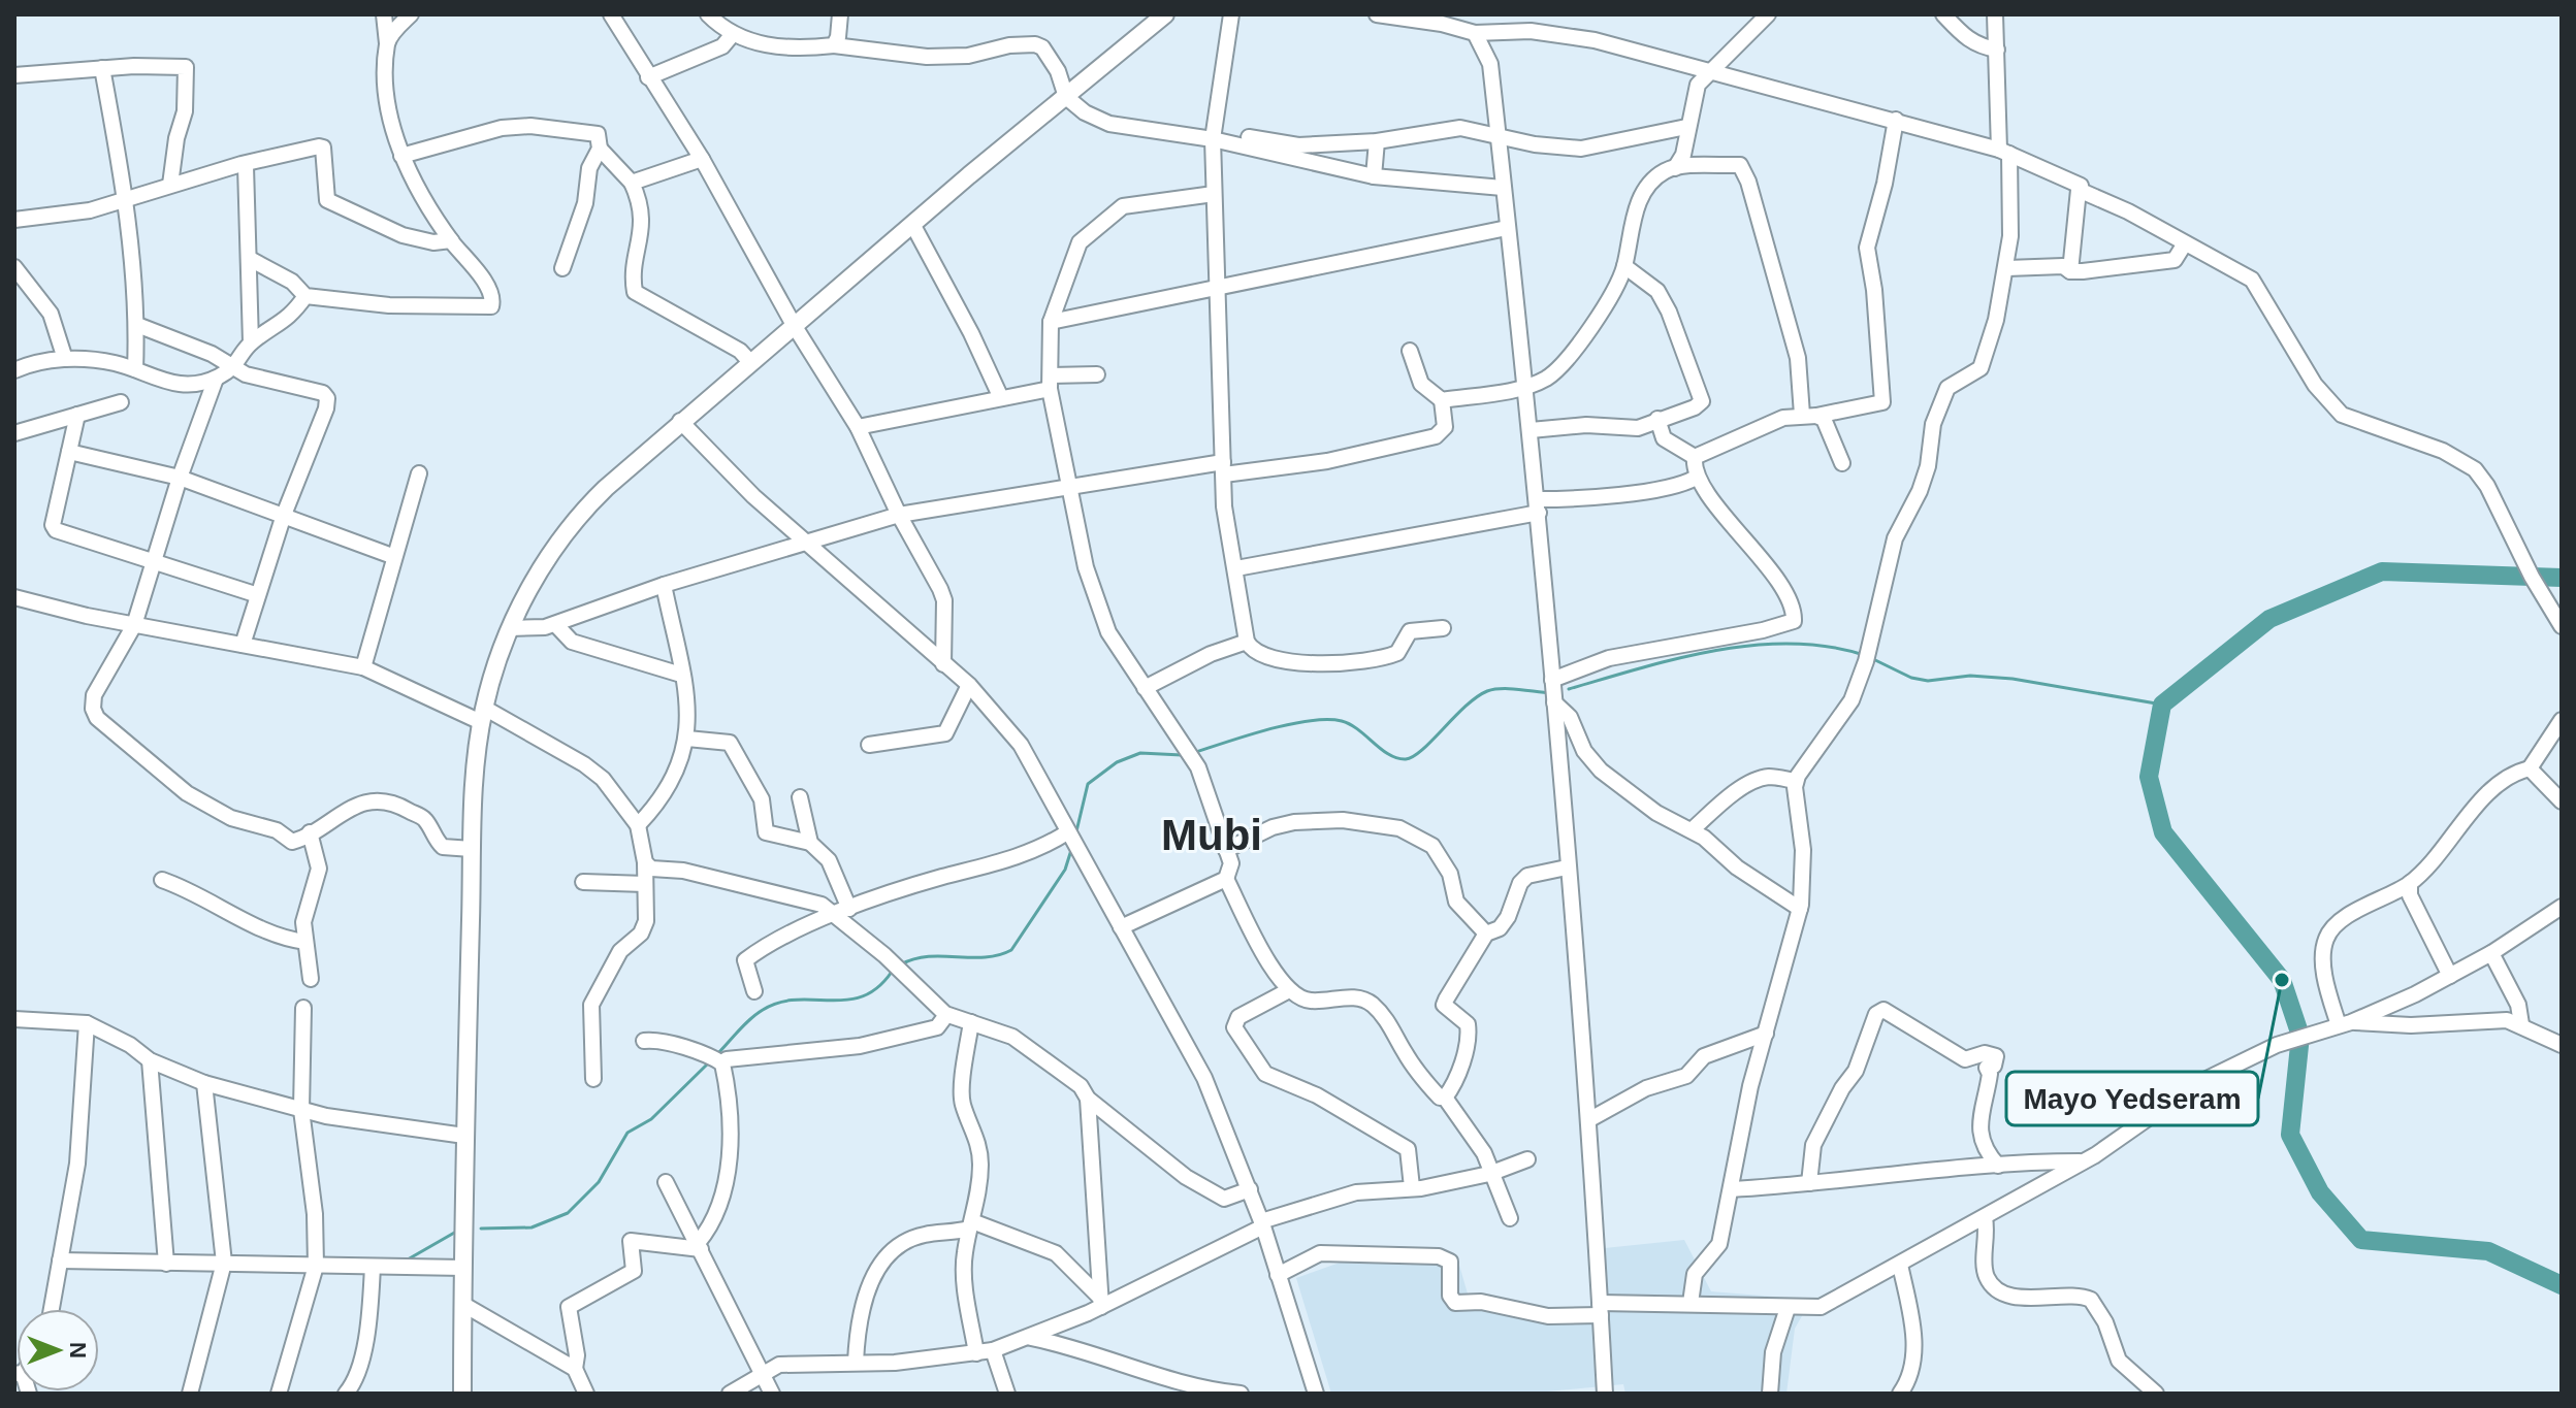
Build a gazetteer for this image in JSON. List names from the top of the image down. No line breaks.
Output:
{"districts":["Mubi"],"places":["Mayo Yedseram"],"north":"right"}
